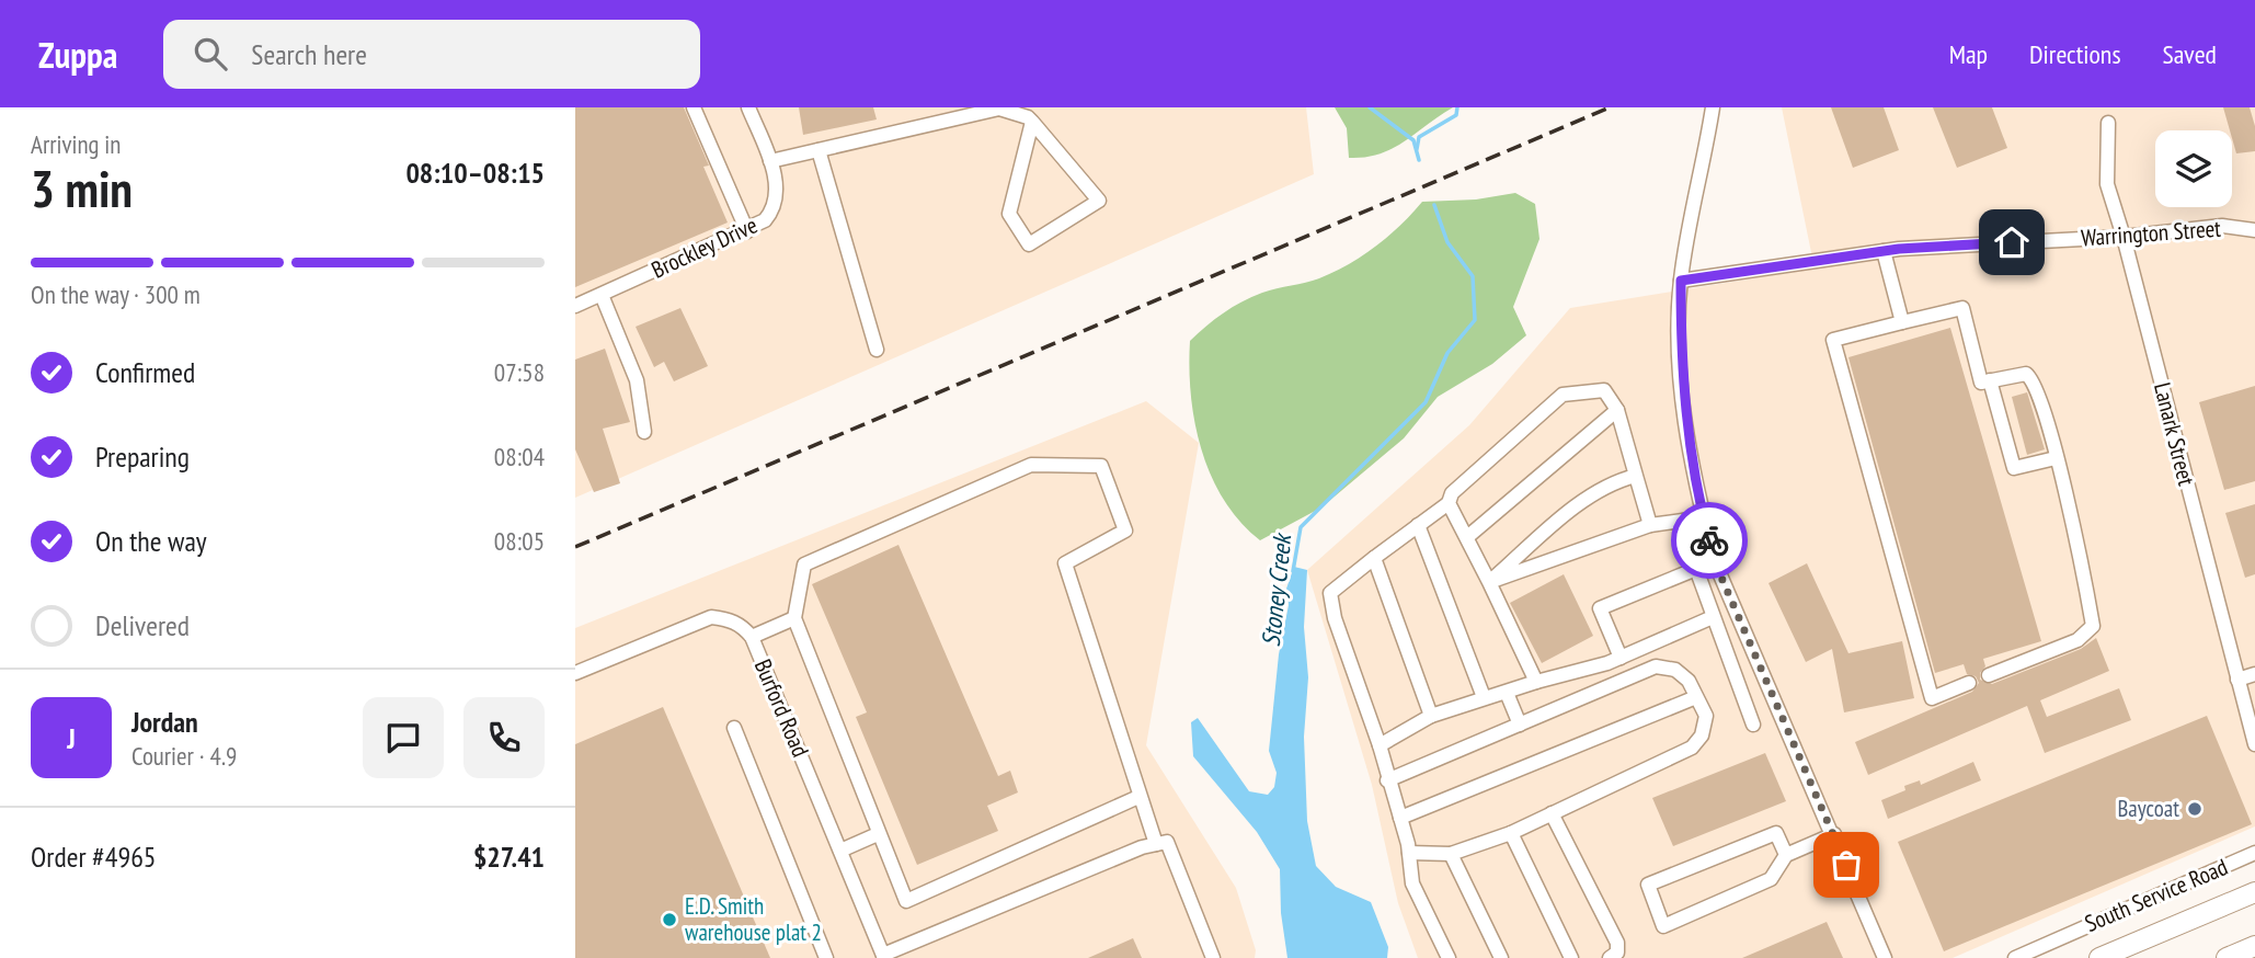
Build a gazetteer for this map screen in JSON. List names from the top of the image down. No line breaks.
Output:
{"streets":{"street":["Warrington Street","Brockley Drive","Lanark Street","Burford Road","South Service Road"]},"crossings":[["Warrington Street","Lanark Street"]],"water":["Stoney Creek"],"places":["Baycoat","E.D. Smith warehouse plat 2"],"page":{"header":"Zuppa","search":"Search here","nav":["Map","Directions","Saved"],"heading":["3 min","Arriving in","08:10–08:15"],"panel":["Jordan","Courier · 4.9","Order #4965","$27.41"],"bar":"On the way · 300 m","list":[["Confirmed","07:58"],["Preparing","08:04"],["On the way","08:05"],"Delivered"],"round":"J"}}
